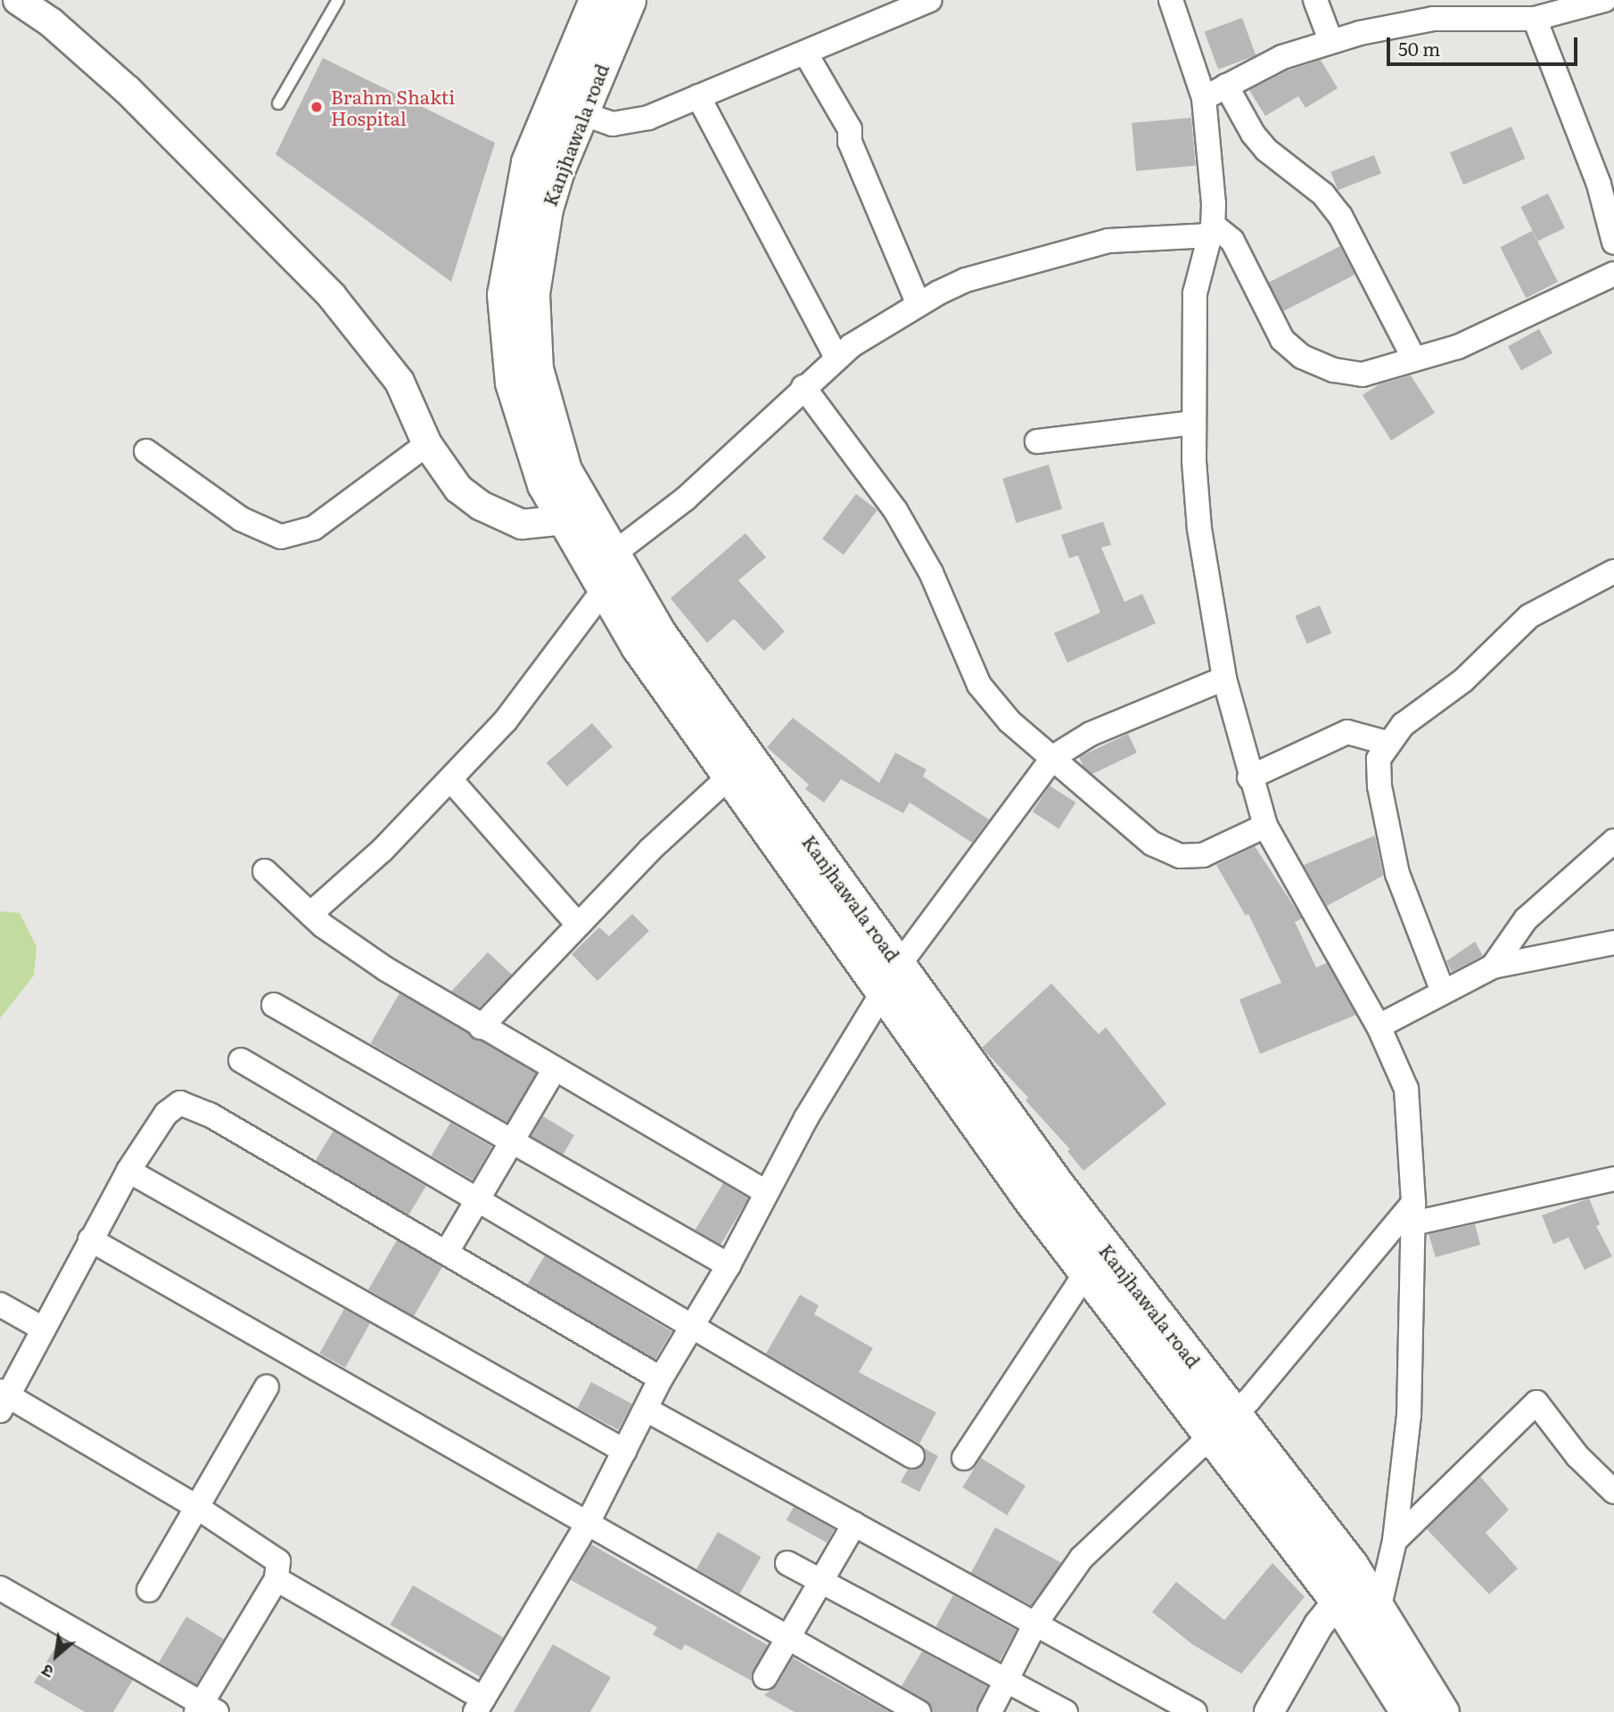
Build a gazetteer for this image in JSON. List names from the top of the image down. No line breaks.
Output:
{"streets":{"main road":["Kanjhawala road"]},"places":["Brahm Shakti Hospital"],"scale_bar":"50 m","north":"bottom left"}
